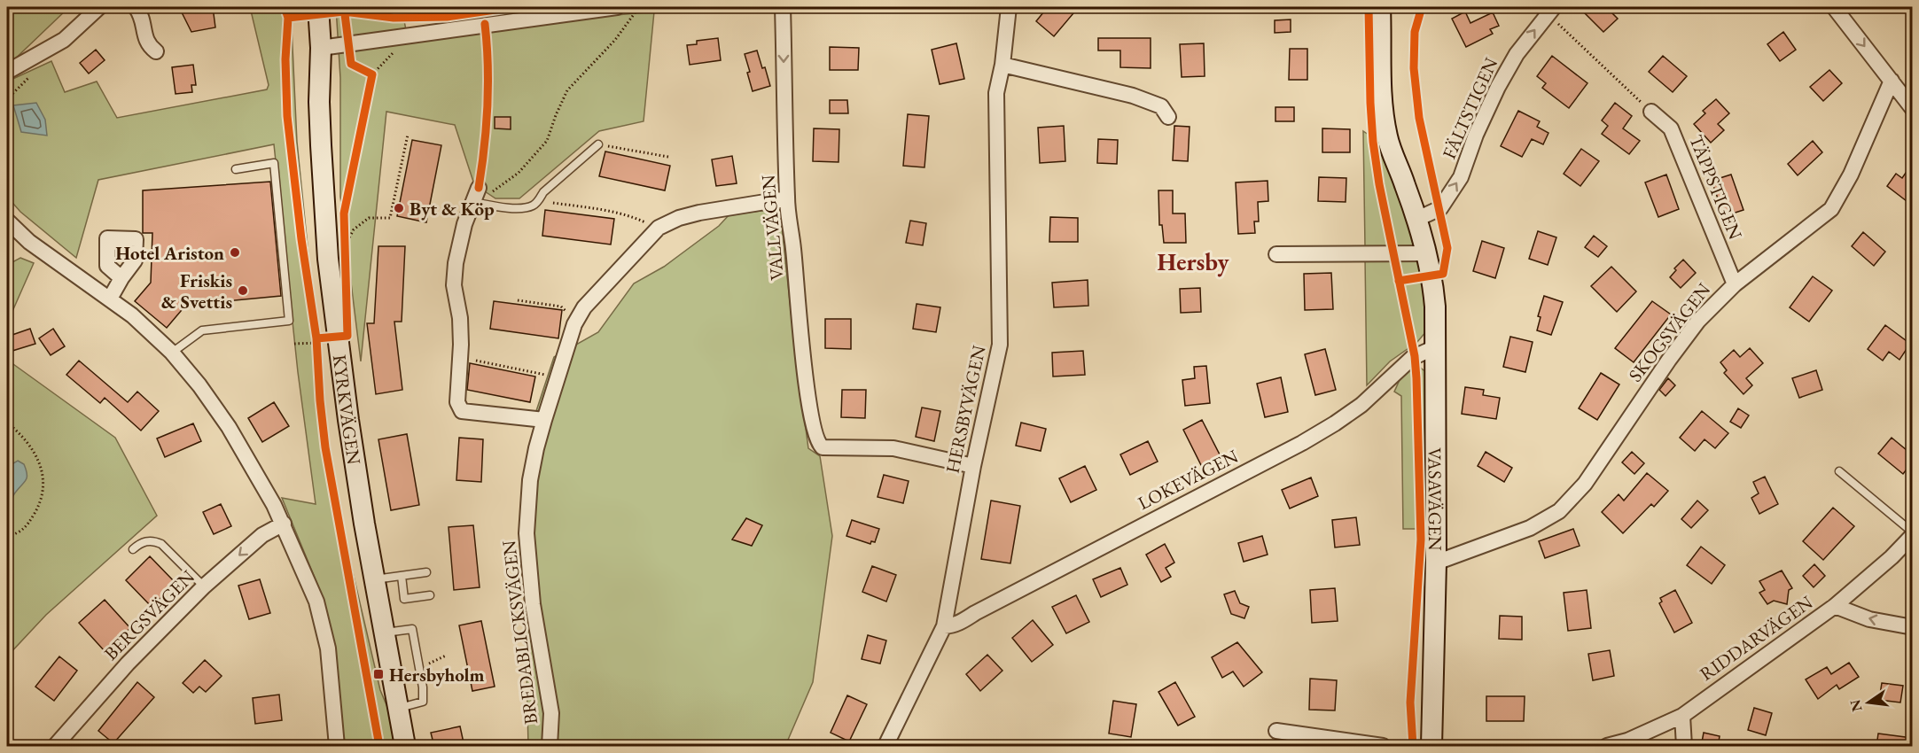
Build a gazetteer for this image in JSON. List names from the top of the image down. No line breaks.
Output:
{"streets":{"street":["FÄLTSTIGEN","TÄPPSTIGEN","VALLVÄGEN","SKOGSVÄGEN","HERSBYVÄGEN","KYRKVÄGEN","LOKEVÄGEN","VASAVÄGEN","BERGSVÄGEN","BREDABLICKSVÄGEN","RIDDARVÄGEN"]},"crossings":[["FÄLTSTIGEN","VASAVÄGEN"],["TÄPPSTIGEN","SKOGSVÄGEN"],["VALLVÄGEN","HERSBYVÄGEN"],["VALLVÄGEN","BREDABLICKSVÄGEN"],["SKOGSVÄGEN","VASAVÄGEN"],["HERSBYVÄGEN","LOKEVÄGEN"],["LOKEVÄGEN","VASAVÄGEN"]],"one_way":["FÄLTSTIGEN"],"districts":["Hersby"],"places":{"other":["Byt & Köp","Hotel Ariston","Friskis & Svettis"],"transit":["Hersbyholm"]},"north":"left"}
